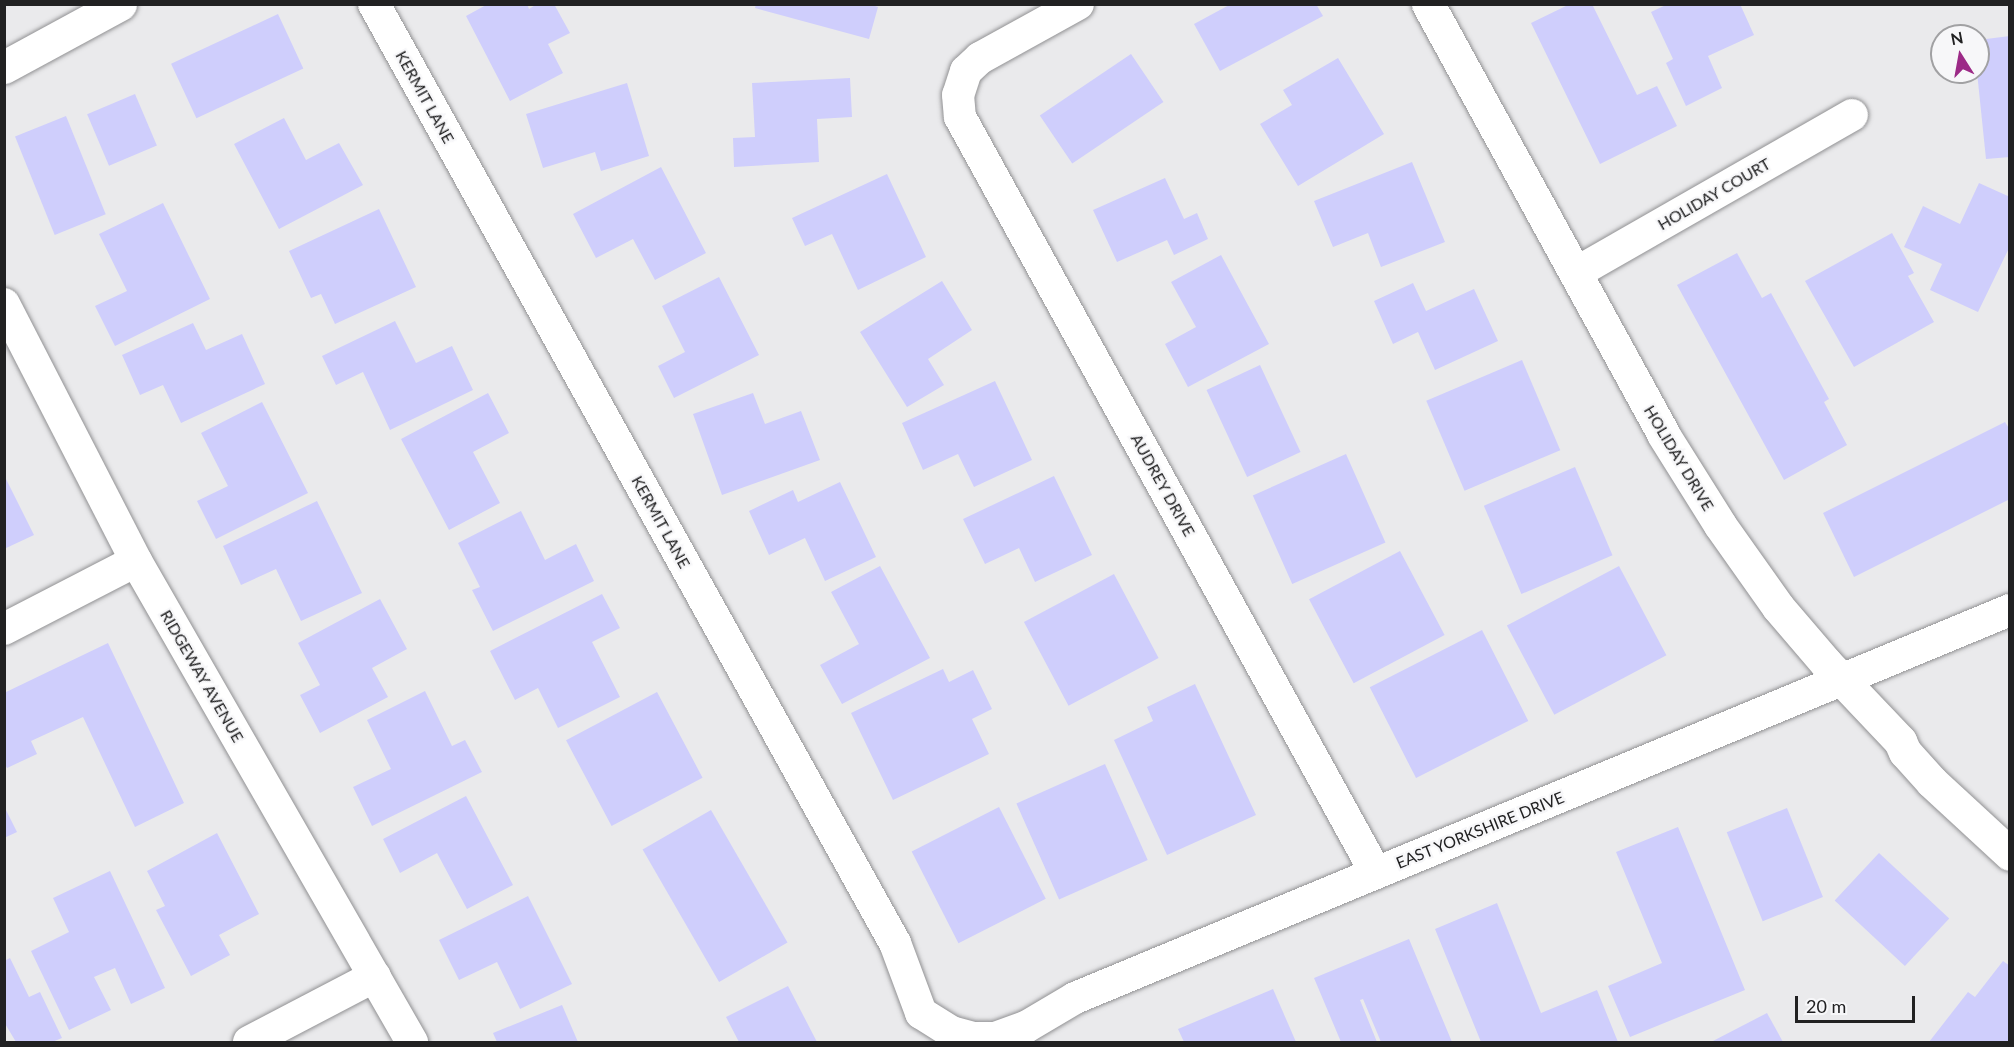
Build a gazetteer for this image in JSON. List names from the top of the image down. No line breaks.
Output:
{"streets":{"street":["KERMIT LANE","HOLIDAY COURT","HOLIDAY DRIVE","AUDREY DRIVE","RIDGEWAY AVENUE","EAST YORKSHIRE DRIVE"]},"crossings":[["KERMIT LANE","EAST YORKSHIRE DRIVE"],["HOLIDAY COURT","HOLIDAY DRIVE"],["HOLIDAY DRIVE","EAST YORKSHIRE DRIVE"],["AUDREY DRIVE","EAST YORKSHIRE DRIVE"]],"scale_bar":"20 m","north":"top"}
